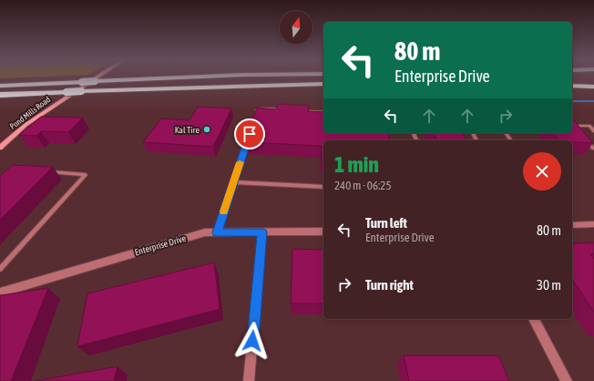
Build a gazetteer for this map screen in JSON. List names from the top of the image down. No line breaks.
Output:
{"streets":{"main road":["Pond Mills Road"],"street":["Enterprise Drive"]},"places":["Kal Tire"],"north":"top","page":{"turn":["80 m","Enterprise Drive"],"heading":["1 min","240 m · 06:25"],"list":[{"name":"Turn left","note":"Enterprise Drive","value":"80 m"},{"name":"Turn right","value":"30 m"}]}}
